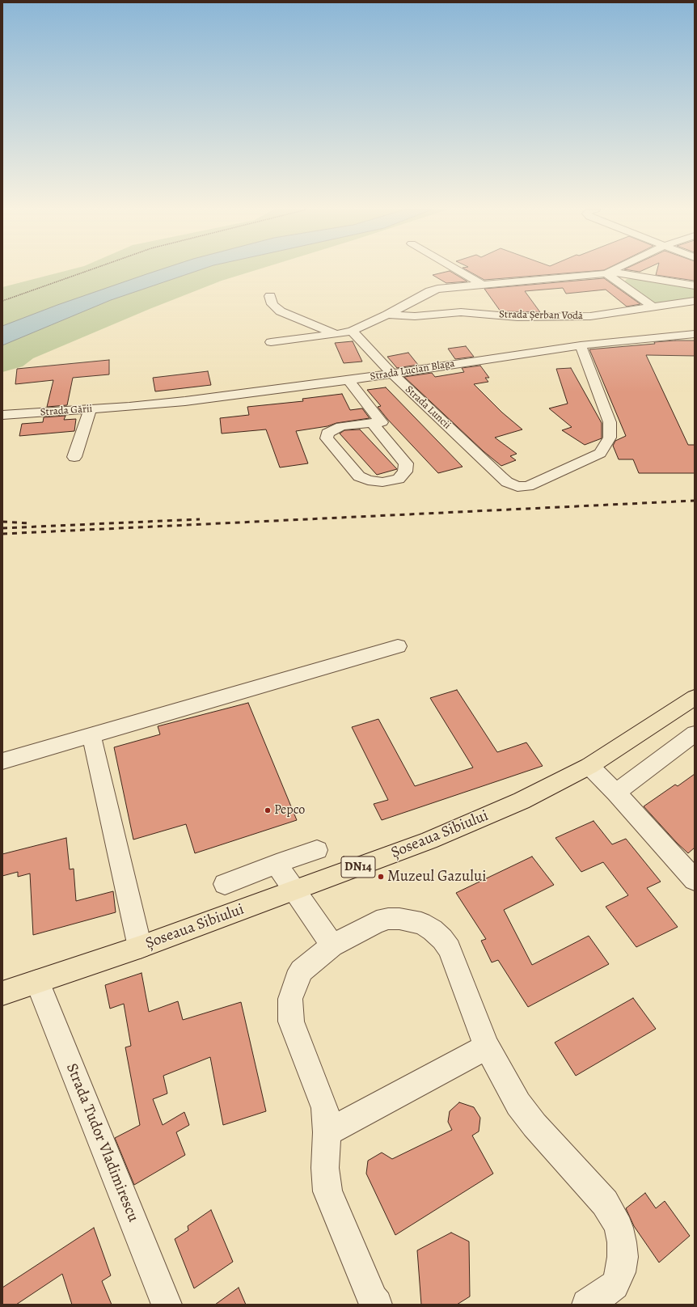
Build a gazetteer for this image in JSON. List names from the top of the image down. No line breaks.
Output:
{"streets":{"main road":["Șoseaua Sibiului","DN14"],"street":["Strada Șerban Vodă","Strada Lucian Blaga","Strada Luncii","Strada Gării","Strada Tudor Vladimirescu"]},"crossings":[["Strada Lucian Blaga","Strada Luncii"],["Strada Lucian Blaga","Strada Gării"],["Șoseaua Sibiului","Strada Tudor Vladimirescu"]],"places":["Pepco","Muzeul Gazului"]}
